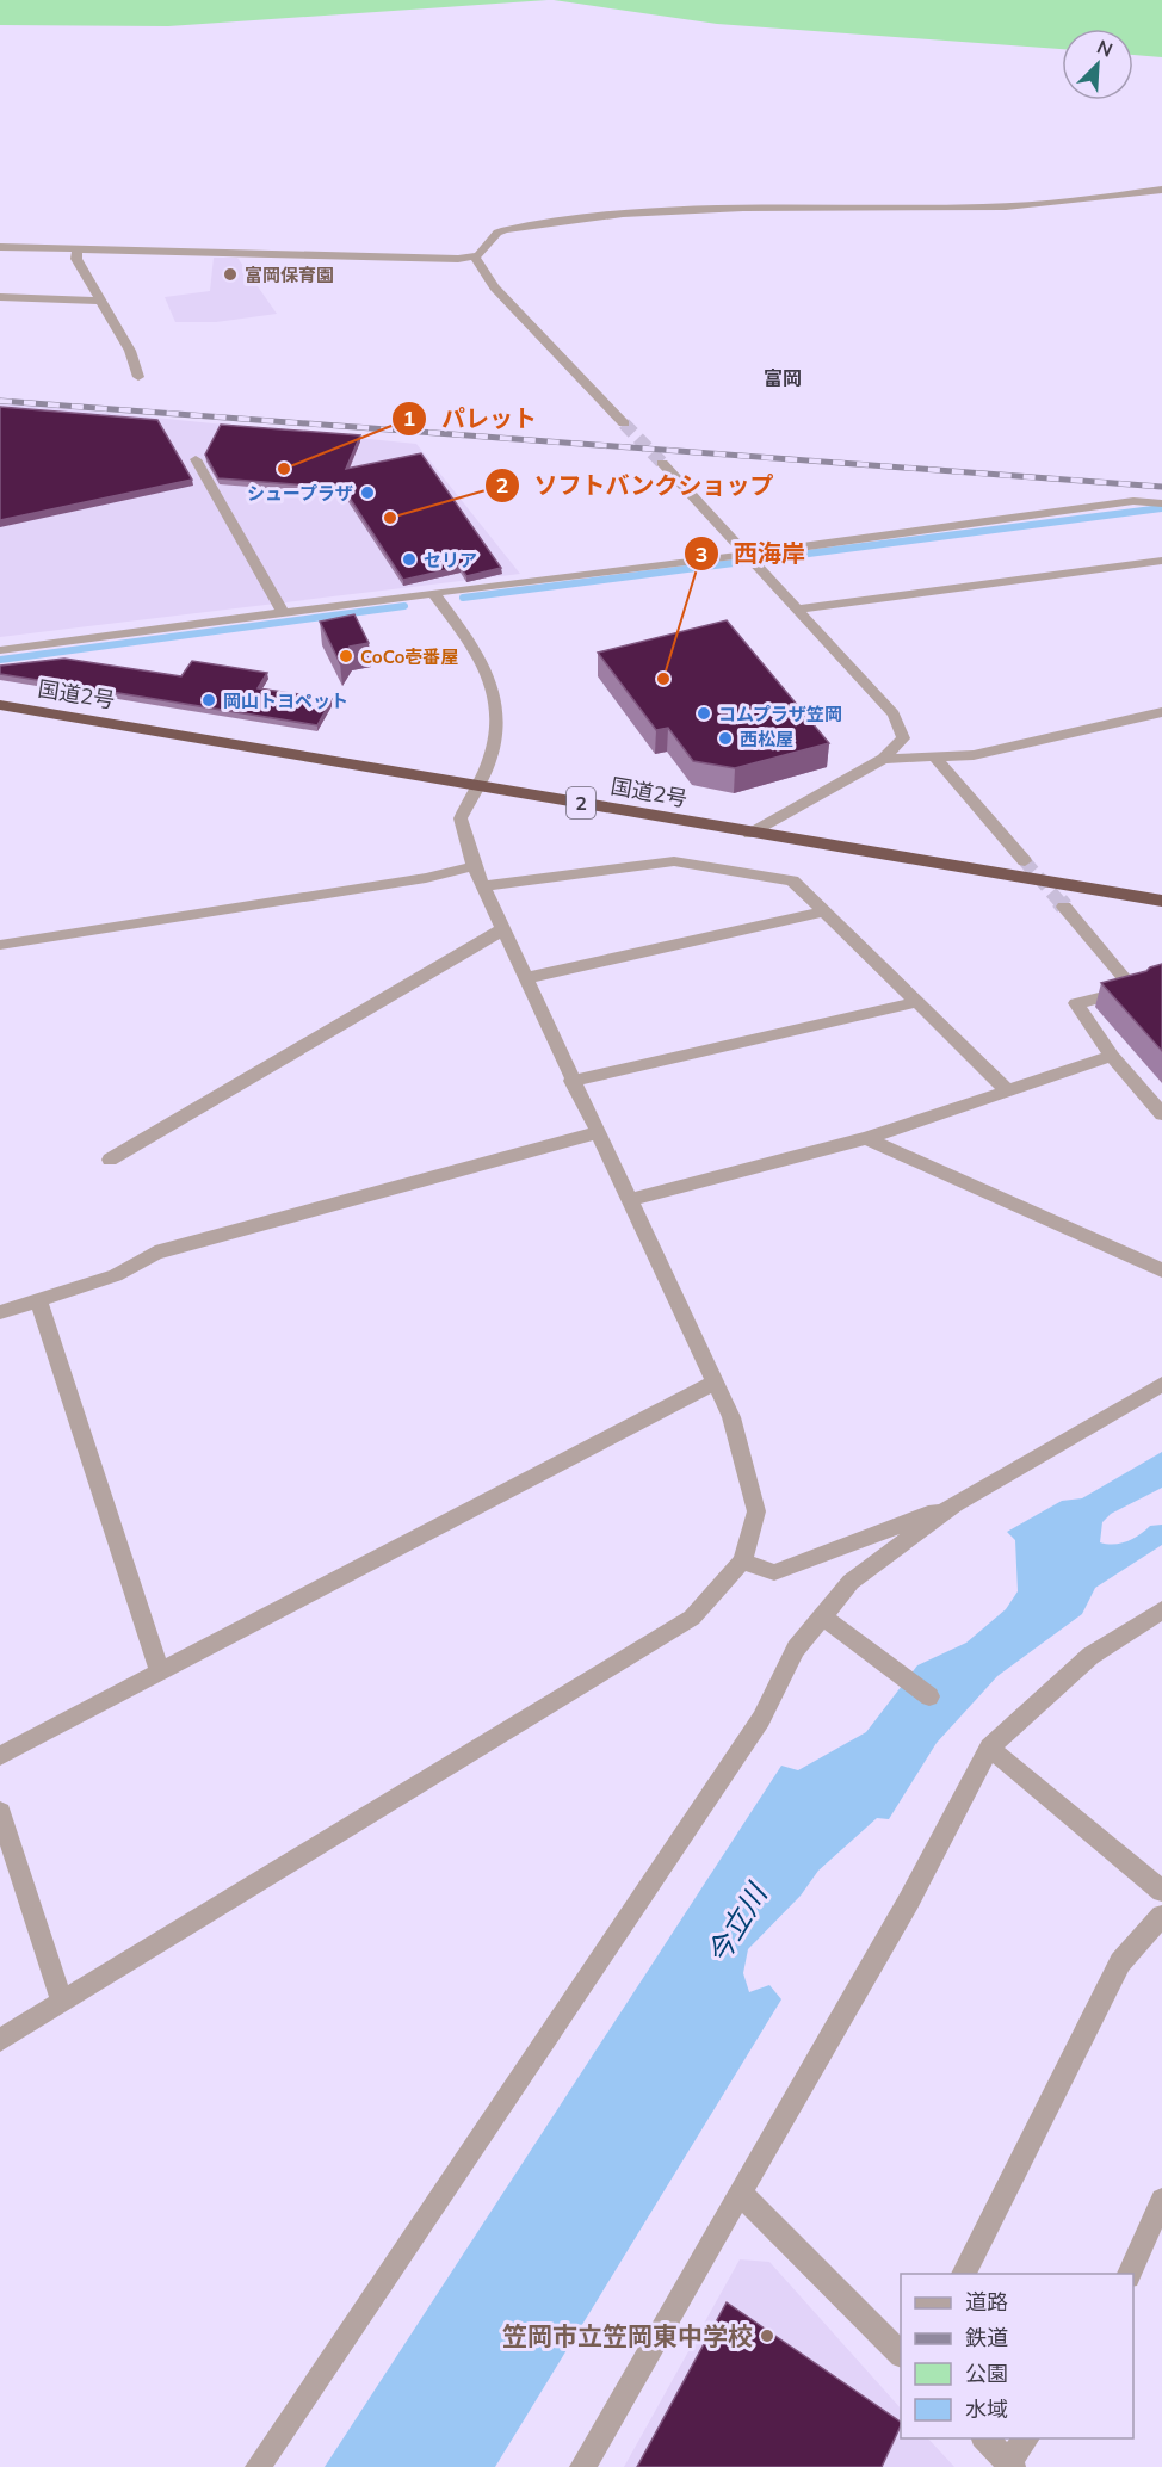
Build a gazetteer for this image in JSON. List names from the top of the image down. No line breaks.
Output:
{"streets":{"highway":["国道2号","2"]},"districts":["富岡"],"water":["今立川"],"places":["富岡保育園","パレット","シュープラザ","ソフトバンクショップ","セリア","CoCo壱番屋","西海岸","岡山トヨペット","コムプラザ笠岡","西松屋","笠岡市立笠岡東中学校"],"legend":["道路","鉄道","公園","水域"],"north":"top right"}
